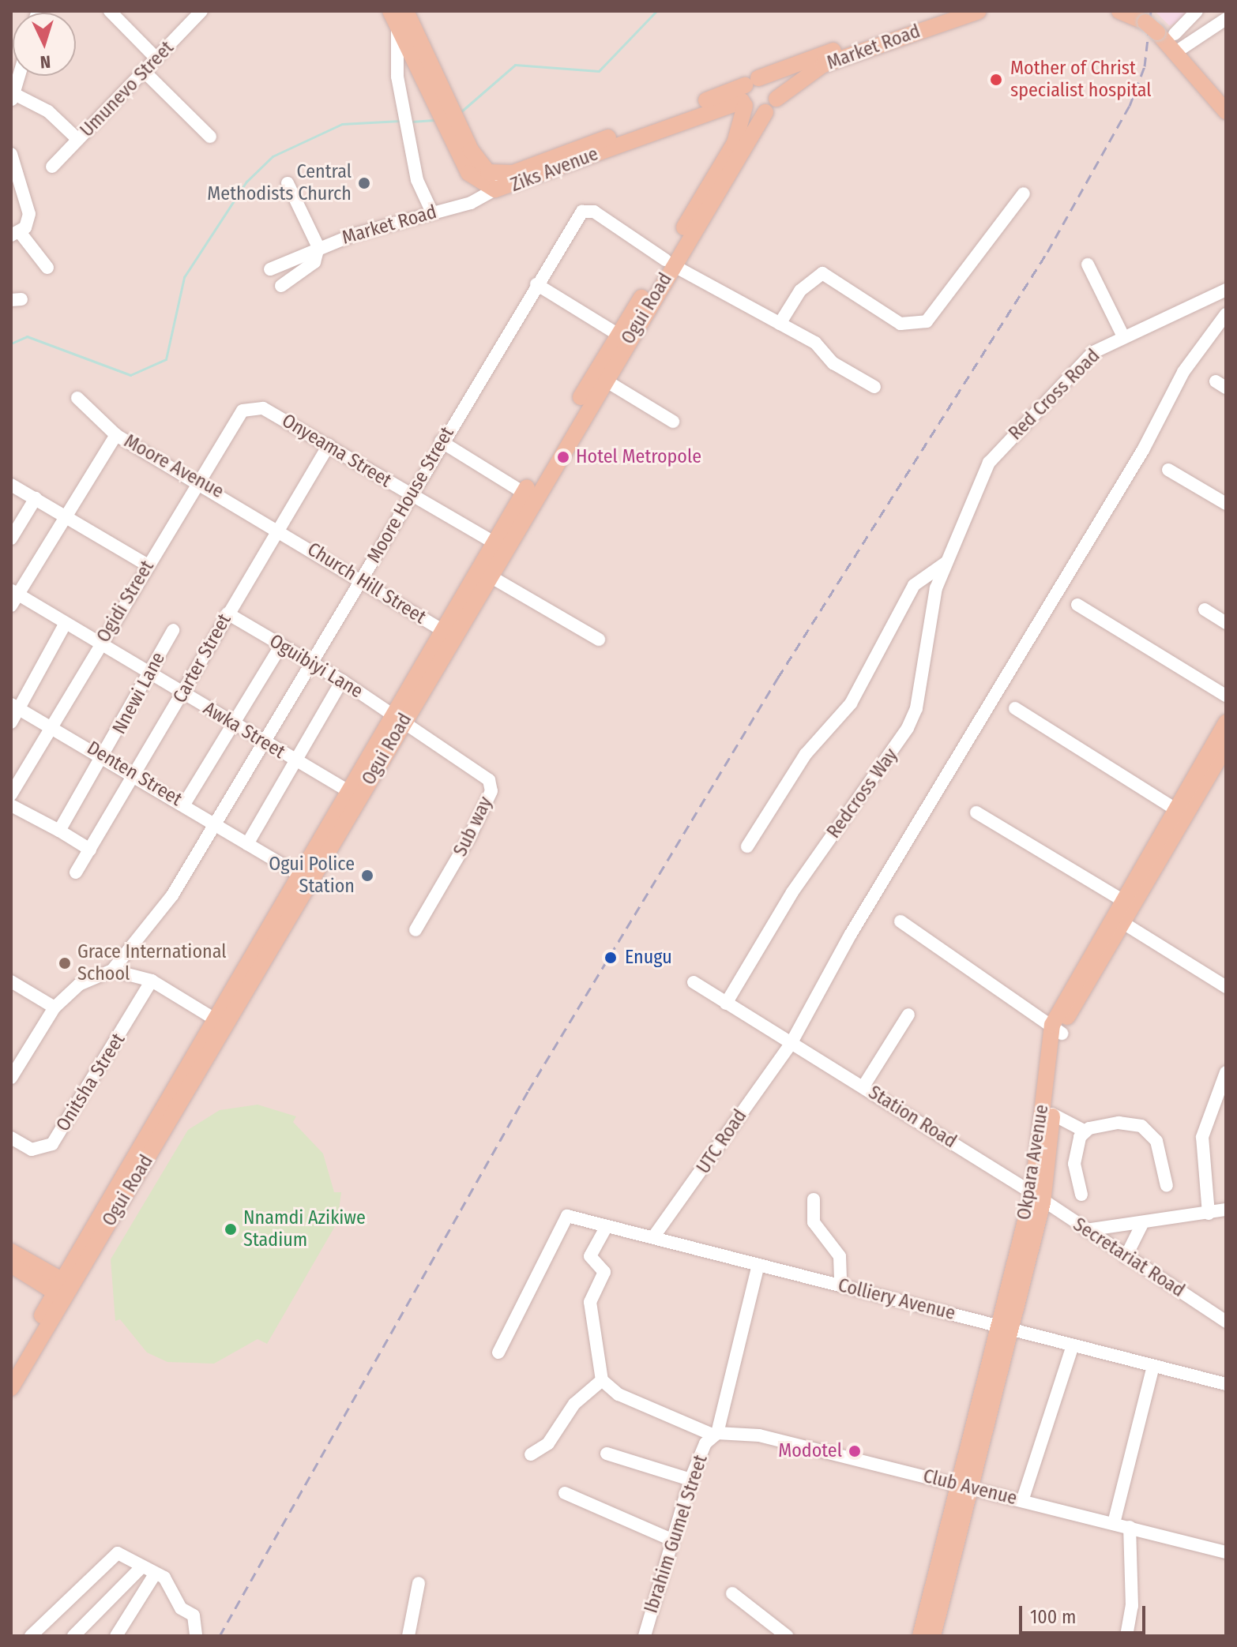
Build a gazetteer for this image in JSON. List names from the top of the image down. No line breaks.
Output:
{"streets":{"main road":["Market Road","Ziks Avenue","Ogui Road","Okpara Avenue"],"street":["Umunevo Street","Red Cross Road","Onyeama Street","Moore Avenue","Moore House Street","Church Hill Street","Ogidi Street","Carter Street","Oguibiyi Lane","Nnewi Lane","Awka Street","Denten Street","Redcross Way","Sub way","Onitsha Street","Station Road","UTC Road","Secretariat Road","Colliery Avenue","Club Avenue","Ibrahim Gumel Street"]},"crossings":[["Market Road","Ziks Avenue"],["Market Road","Ogui Road"],["Ziks Avenue","Ogui Road"],["Ogui Road","Onyeama Street"],["Ogui Road","Moore House Street"],["Ogui Road","Church Hill Street"],["Ogui Road","Oguibiyi Lane"],["Ogui Road","Awka Street"],["Ogui Road","Denten Street"],["Ogui Road","Sub way"],["Red Cross Road","Redcross Way"],["Onyeama Street","Moore House Street"],["Onyeama Street","Ogidi Street"],["Onyeama Street","Carter Street"],["Moore Avenue","Church Hill Street"],["Moore Avenue","Ogidi Street"],["Moore Avenue","Carter Street"],["Moore Avenue","Awka Street"],["Moore House Street","Church Hill Street"],["Moore House Street","Oguibiyi Lane"],["Moore House Street","Awka Street"],["Moore House Street","Denten Street"],["Church Hill Street","Carter Street"],["Ogidi Street","Awka Street"],["Ogidi Street","Denten Street"],["Carter Street","Oguibiyi Lane"],["Carter Street","Awka Street"],["Carter Street","Denten Street"],["Oguibiyi Lane","Sub way"],["Nnewi Lane","Awka Street"],["Nnewi Lane","Denten Street"],["Redcross Way","Station Road"],["Station Road","UTC Road"],["Station Road","Okpara Avenue"],["Station Road","Secretariat Road"],["UTC Road","Colliery Avenue"],["Okpara Avenue","Secretariat Road"],["Okpara Avenue","Colliery Avenue"],["Okpara Avenue","Club Avenue"],["Colliery Avenue","Ibrahim Gumel Street"],["Club Avenue","Ibrahim Gumel Street"]],"places":["Mother of Christ specialist hospital","Central Methodists Church","Hotel Metropole","Ogui Police Station","Enugu","Grace International School","Nnamdi Azikiwe Stadium","Modotel"],"scale_bar":"100 m","north":"bottom"}
